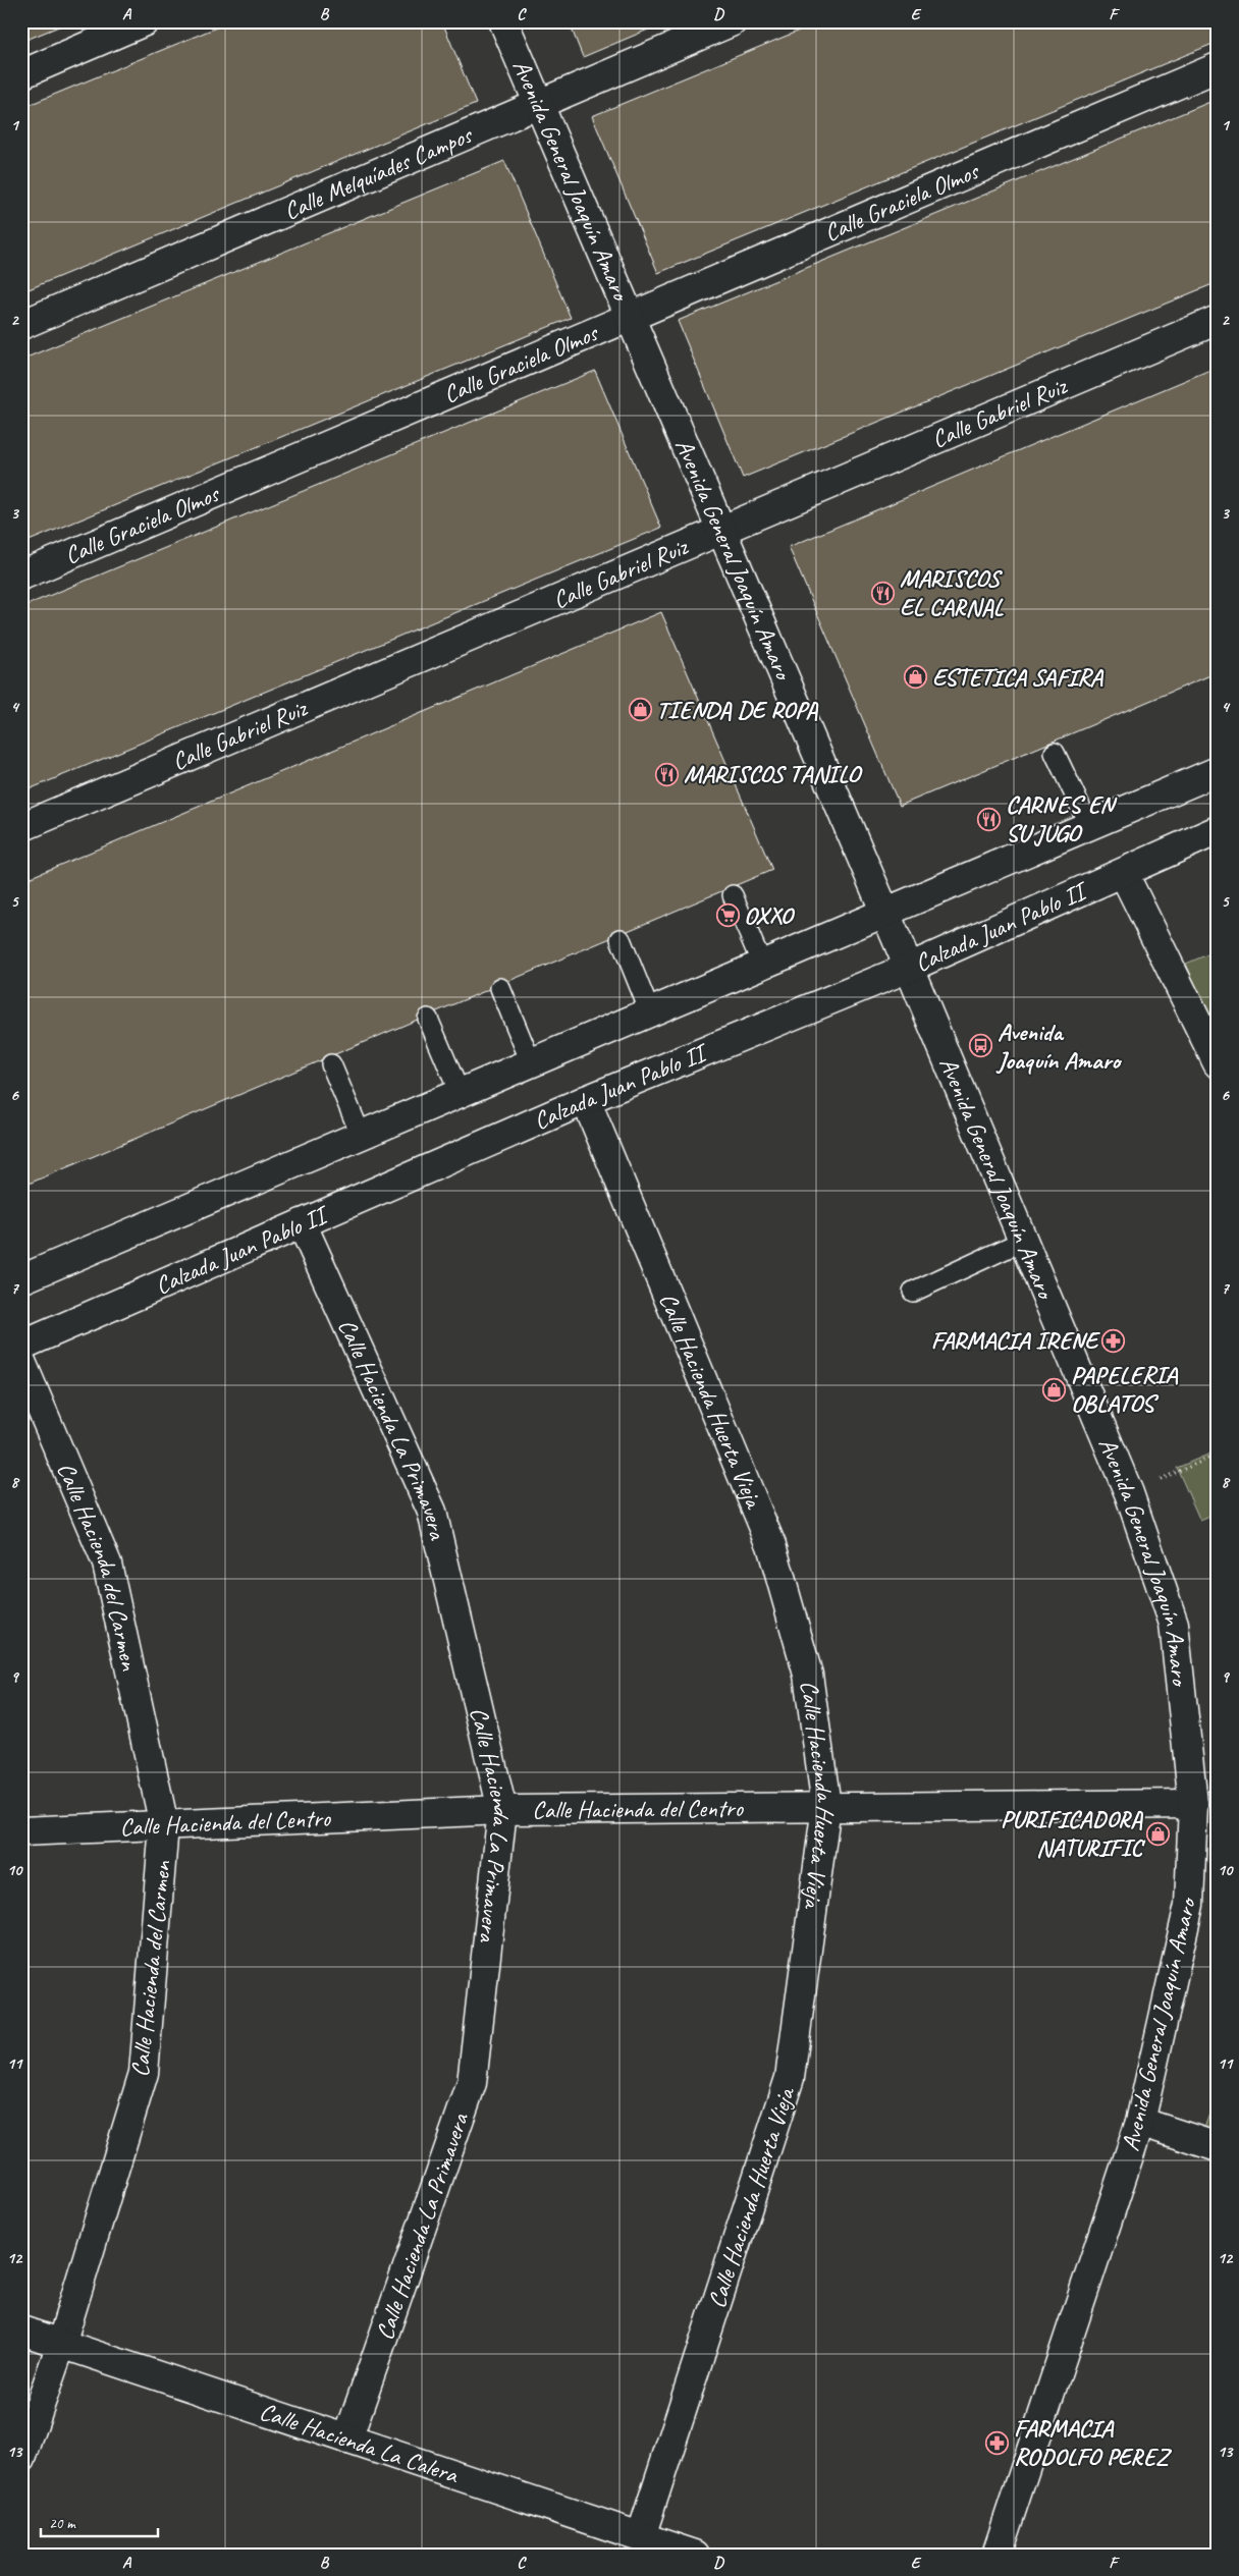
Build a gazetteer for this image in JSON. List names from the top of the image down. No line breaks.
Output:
{"streets":{"street":["Calle Melquíades Campos","Avenida General Joaquín Amaro","Calle Graciela Olmos","Calle Gabriel Ruiz","Calzada Juan Pablo II","Calle Hacienda Huerta Vieja","Calle Hacienda La Primavera","Calle Hacienda del Carmen","Calle Hacienda del Centro","Calle Hacienda La Calera"]},"crossings":[["Calle Melquíades Campos","Avenida General Joaquín Amaro"],["Avenida General Joaquín Amaro","Calle Graciela Olmos"],["Avenida General Joaquín Amaro","Calle Gabriel Ruiz"],["Avenida General Joaquín Amaro","Calzada Juan Pablo II"],["Avenida General Joaquín Amaro","Calle Hacienda del Centro"],["Calzada Juan Pablo II","Calle Hacienda Huerta Vieja"],["Calzada Juan Pablo II","Calle Hacienda La Primavera"],["Calle Hacienda Huerta Vieja","Calle Hacienda del Centro"],["Calle Hacienda Huerta Vieja","Calle Hacienda La Calera"],["Calle Hacienda La Primavera","Calle Hacienda del Centro"],["Calle Hacienda La Primavera","Calle Hacienda La Calera"],["Calle Hacienda del Carmen","Calle Hacienda del Centro"],["Calle Hacienda del Carmen","Calle Hacienda La Calera"]],"places":{"restaurant":["MARISCOS EL CARNAL","MARISCOS TANILO","CARNES EN SU JUGO"],"shop":["ESTETICA SAFIRA","TIENDA DE ROPA","PAPELERIA OBLATOS","PURIFICADORA NATURIFIC"],"supermarket":["OXXO"],"bus stop":["Avenida Joaquín Amaro"],"pharmacy":["FARMACIA IRENE","FARMACIA RODOLFO PEREZ"]},"scale_bar":"20 m","grid":{"columns":["A","B","C","D","E","F"],"rows":["1","2","3","4","5","6","7","8","9","10","11","12","13"]}}
